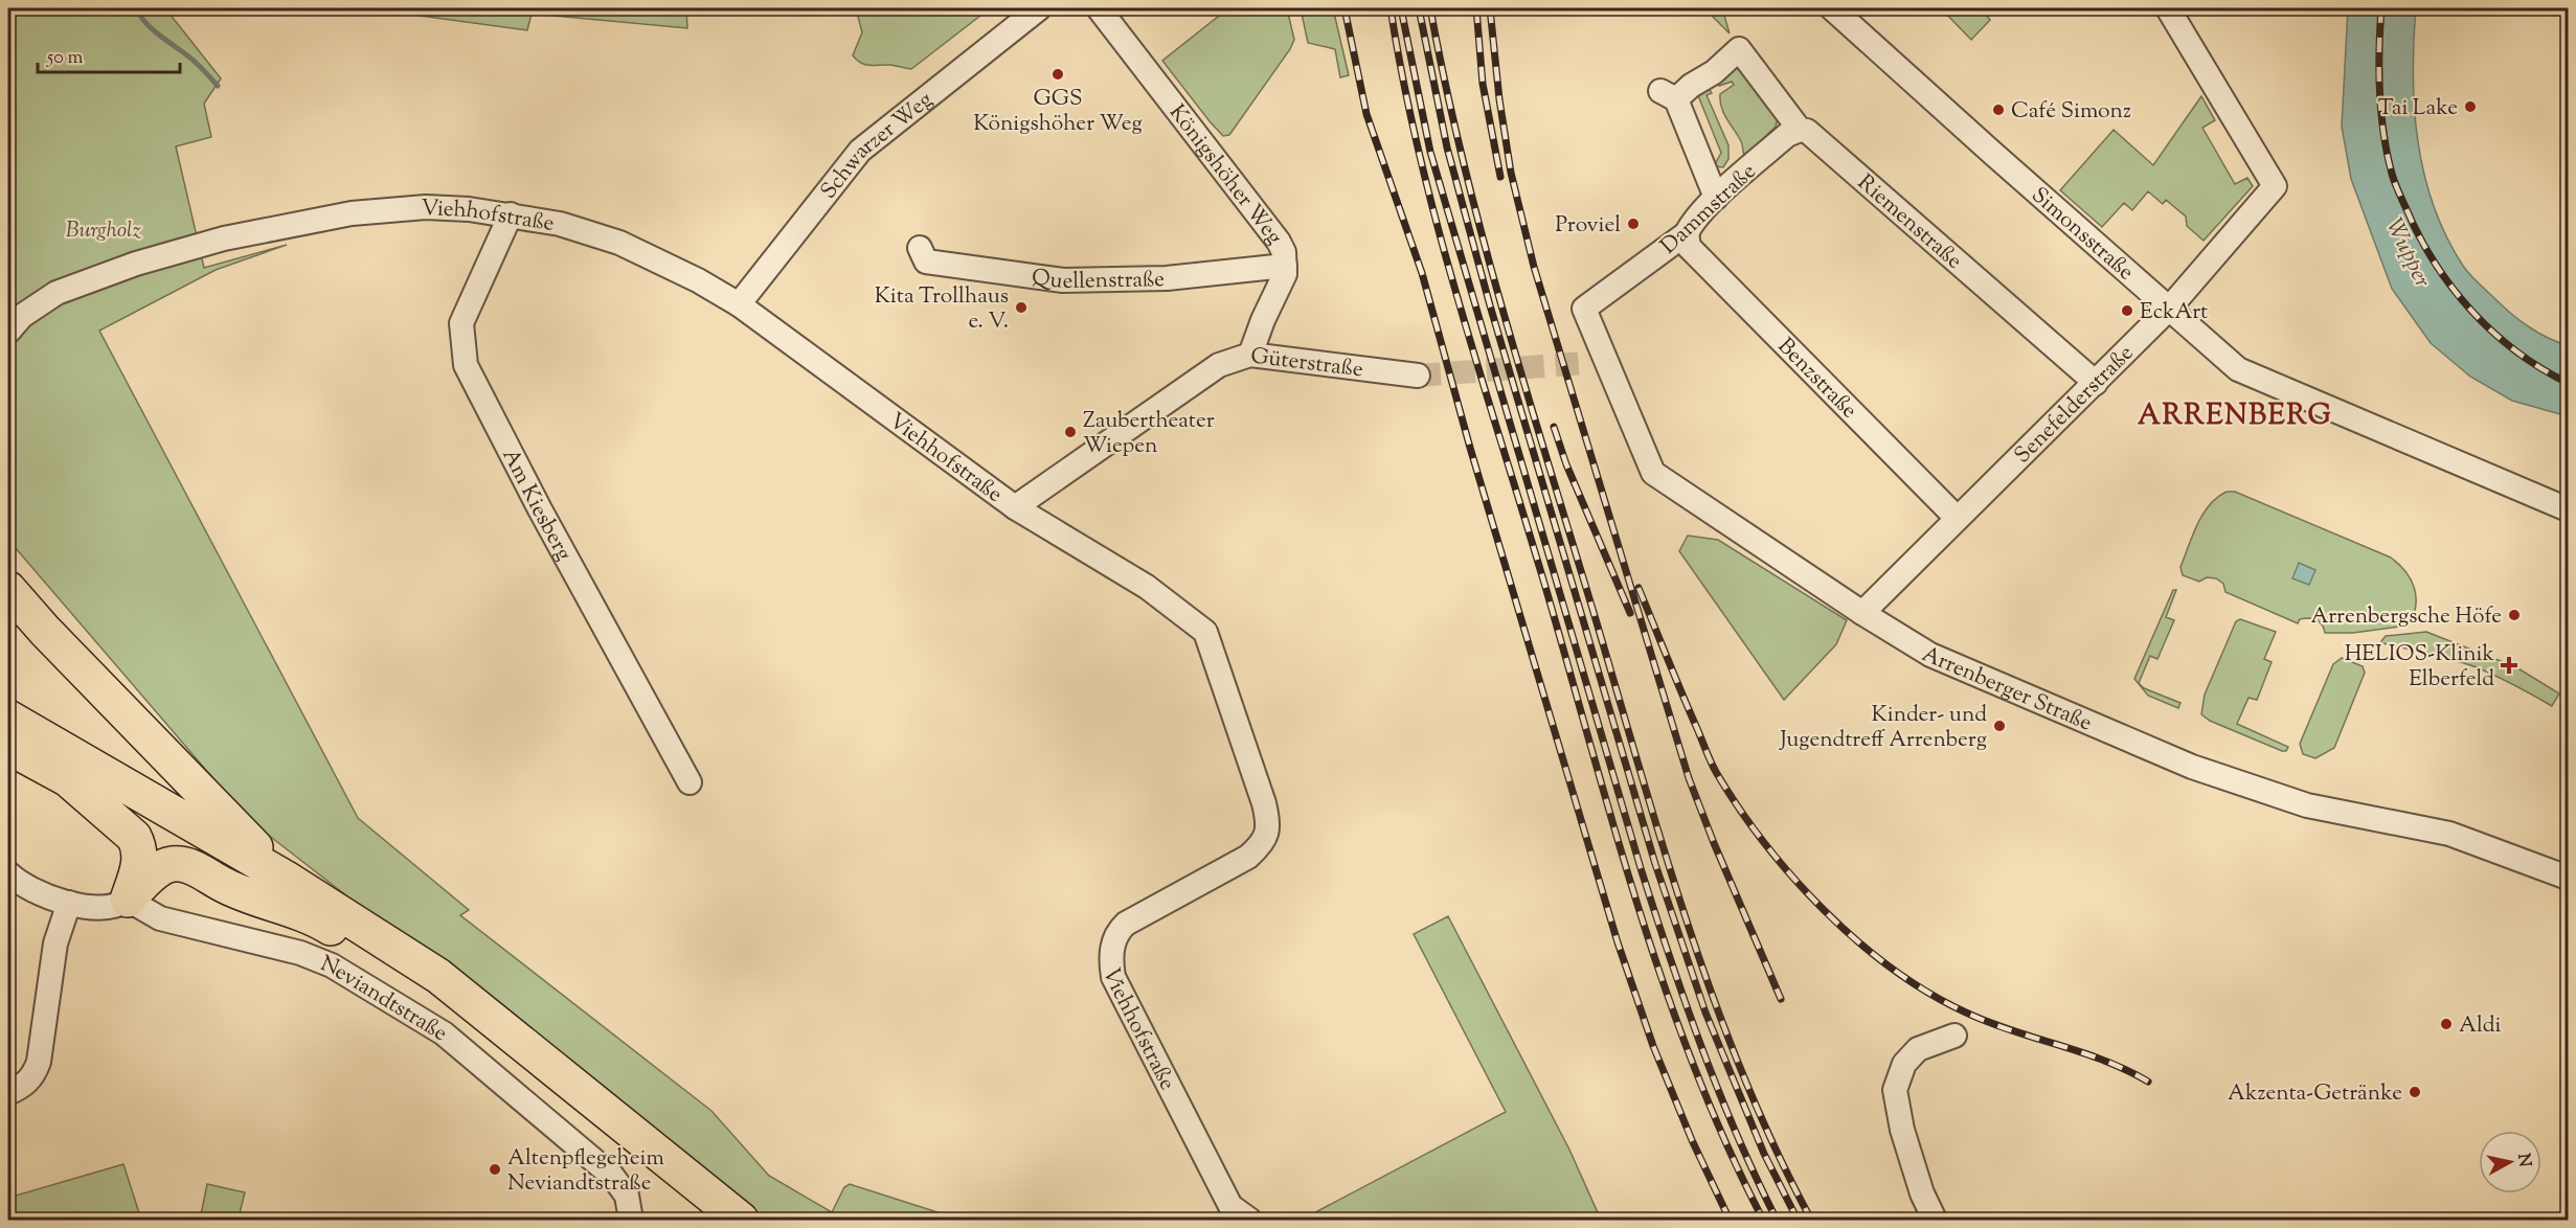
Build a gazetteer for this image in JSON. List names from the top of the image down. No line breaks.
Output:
{"streets":{"street":["Schwarzer Weg","Königshöher Weg","Dammstraße","Viehhofstraße","Riemenstraße","Simonsstraße","Quellenstraße","Güterstraße","Benzstraße","Senefelderstraße","Am Kiesberg","Arrenberger Straße","Neviandtstraße"]},"crossings":[["Schwarzer Weg","Viehhofstraße"],["Königshöher Weg","Quellenstraße"],["Königshöher Weg","Güterstraße"],["Dammstraße","Riemenstraße"],["Dammstraße","Benzstraße"],["Dammstraße","Arrenberger Straße"],["Viehhofstraße","Güterstraße"],["Viehhofstraße","Am Kiesberg"],["Riemenstraße","Senefelderstraße"],["Simonsstraße","Senefelderstraße"],["Benzstraße","Senefelderstraße"],["Senefelderstraße","Arrenberger Straße"]],"districts":["ARRENBERG"],"water":["Wupper"],"parks":["Burgholz"],"places":{"other":["GGS Königshöher Weg","Tai Lake","Café Simonz","Proviel","Kita Trollhaus e. V.","EckArt","Zaubertheater Wiepen","Arrenbergsche Höfe","Kinder- und Jugendtreff Arrenberg","Aldi","Akzenta-Getränke","Altenpflegeheim Neviandtstraße"],"health":["HELIOS-Klinik Elberfeld"]},"scale_bar":"50 m","north":"right"}
